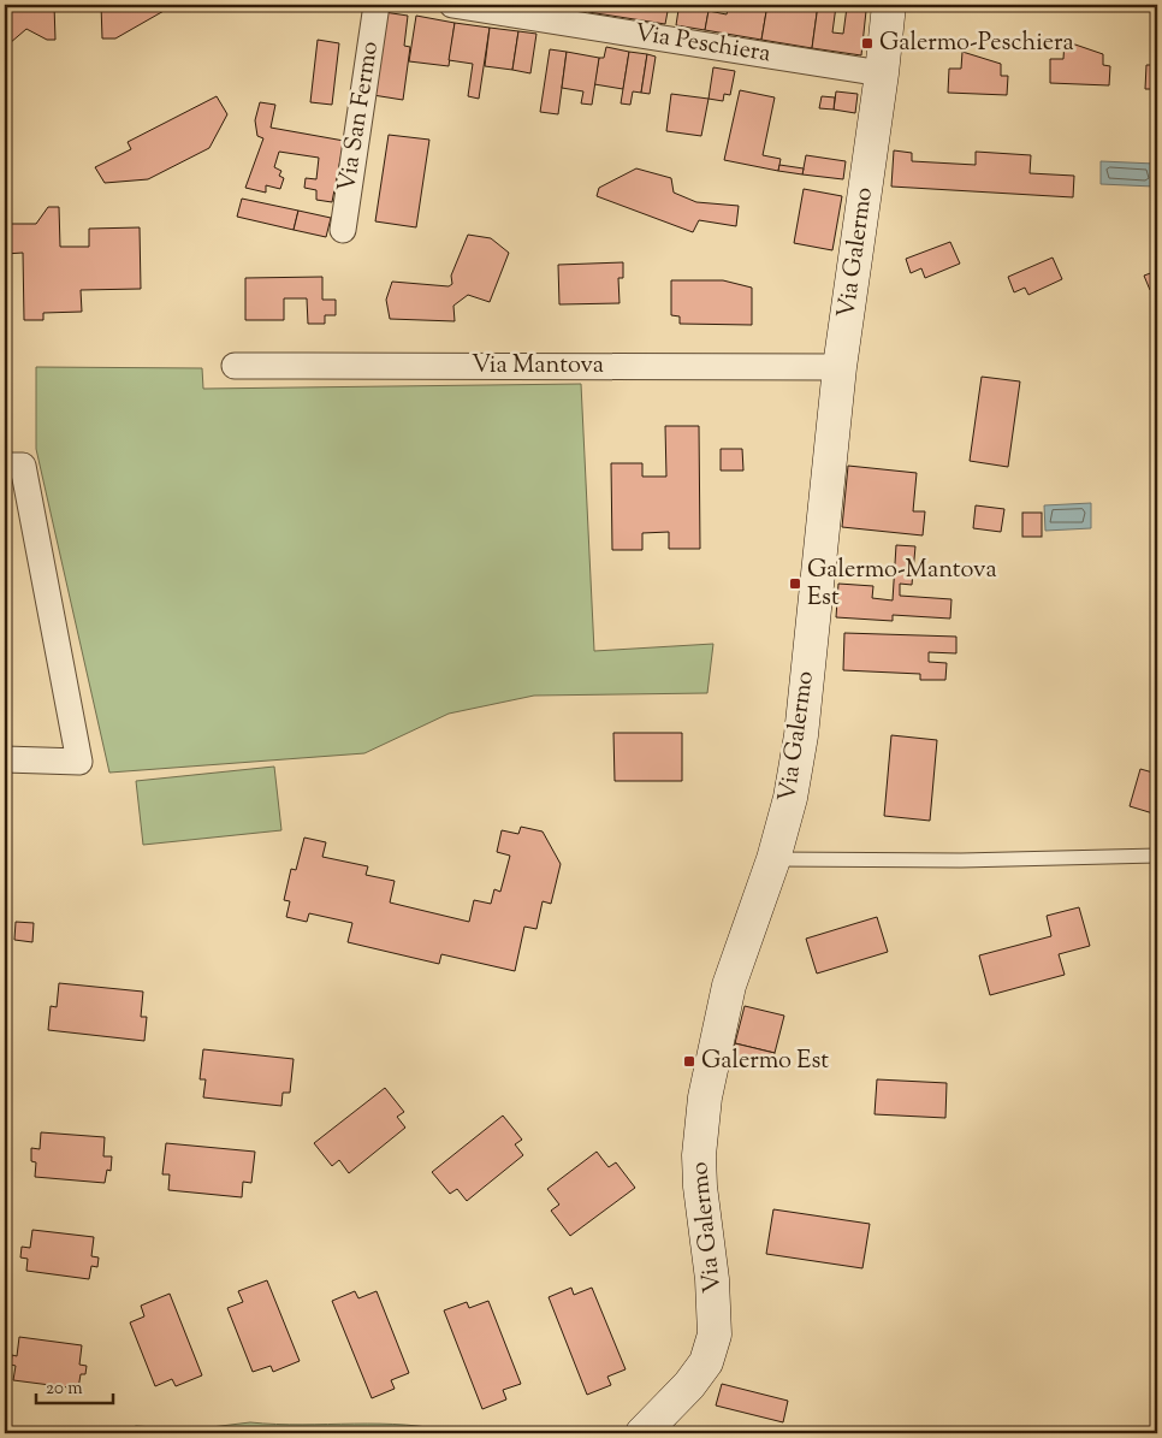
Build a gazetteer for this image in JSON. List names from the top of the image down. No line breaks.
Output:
{"streets":{"main road":["Via Galermo"],"street":["Via Peschiera","Via San Fermo","Via Mantova"]},"crossings":[["Via Peschiera","Via Galermo"],["Via Galermo","Via Mantova"]],"places":{"transit":["Galermo-Peschiera","Galermo-Mantova Est","Galermo Est"]},"scale_bar":"20 m"}
